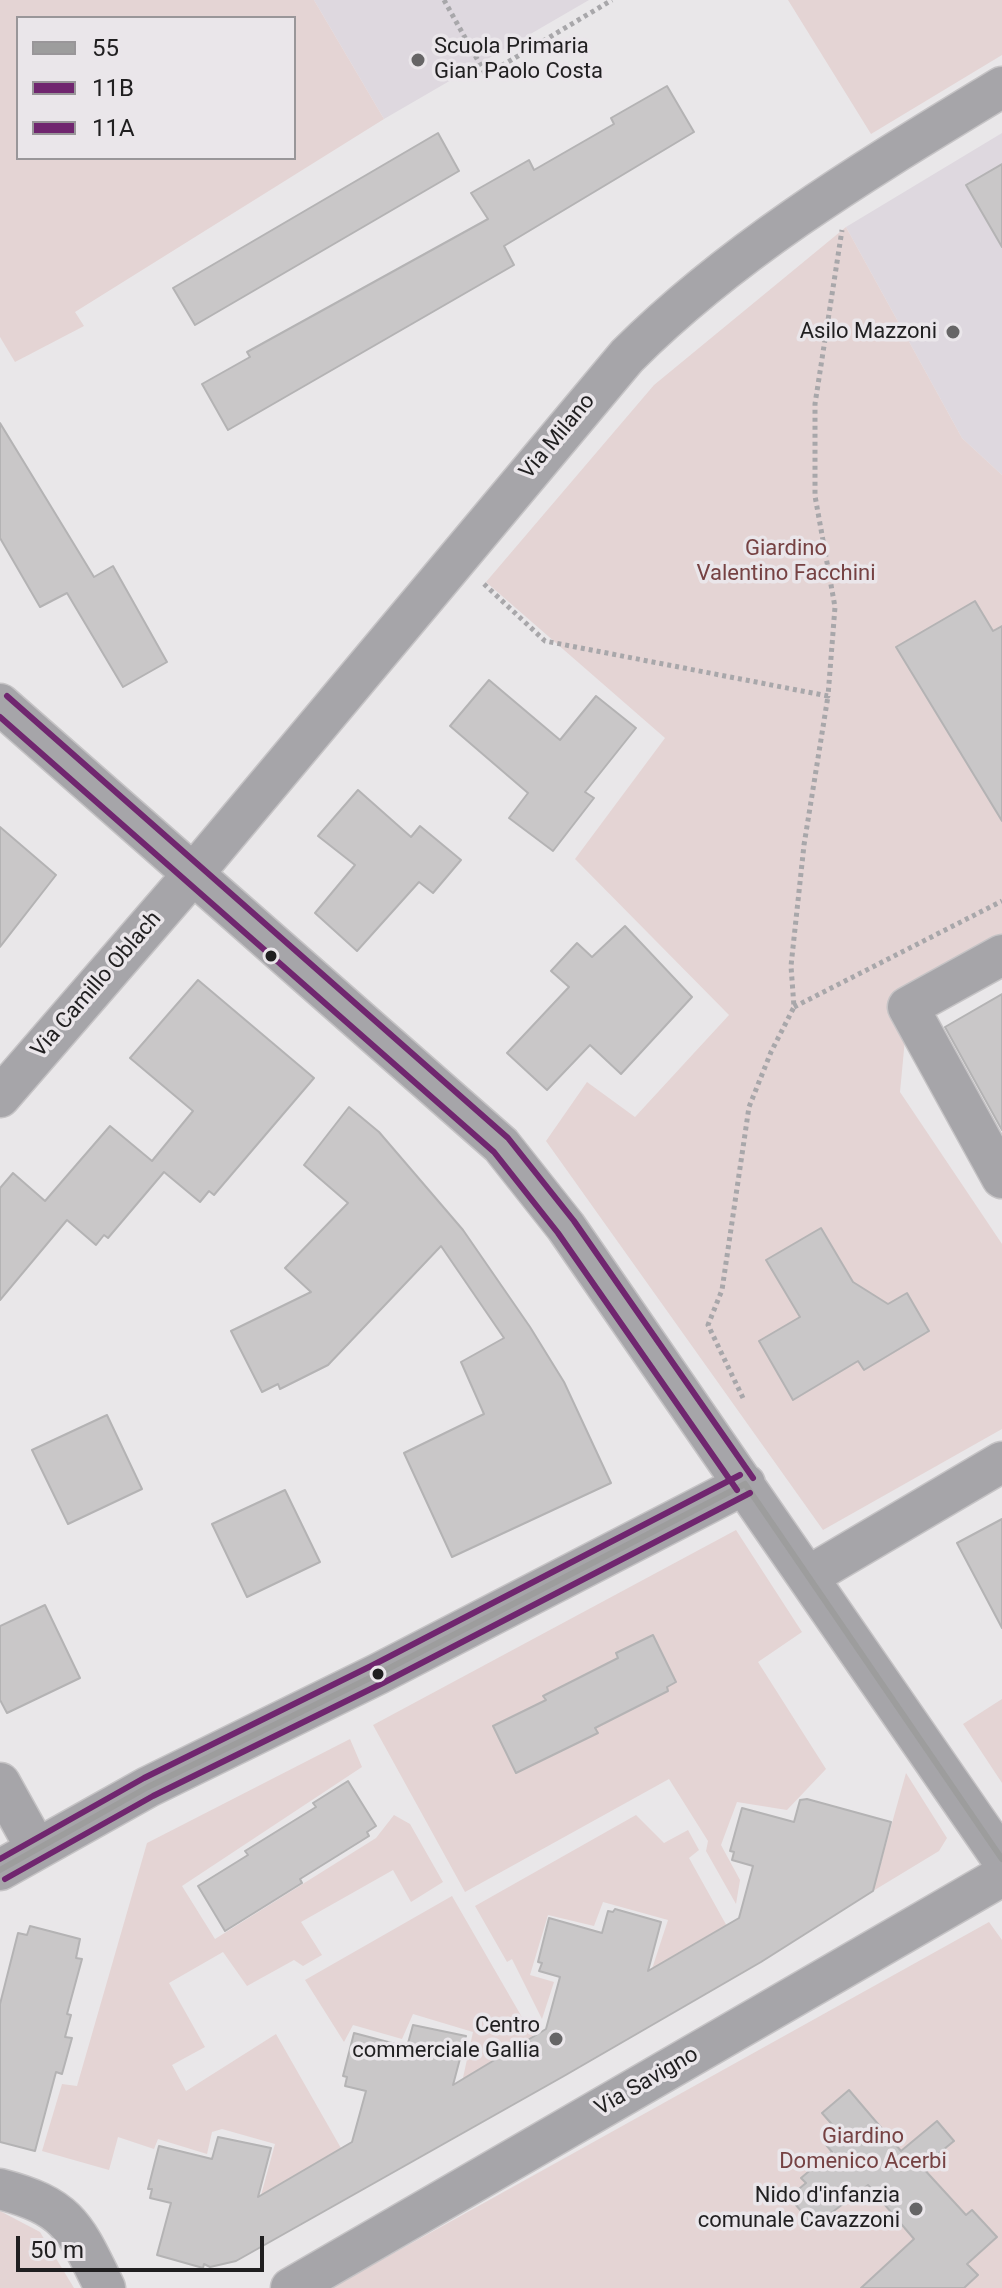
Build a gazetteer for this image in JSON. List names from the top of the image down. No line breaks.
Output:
{"streets":{"street":["Via Milano","Via Camillo Oblach","Via Savigno"]},"crossings":[["Via Milano","Via Camillo Oblach"]],"parks":["Giardino Valentino Facchini","Giardino Domenico Acerbi"],"places":["Scuola Primaria Gian Paolo Costa","Asilo Mazzoni","Centro commerciale Gallia","Nido d'infanzia comunale Cavazzoni"],"lines":["transit line 11A","transit line 11B","transit line 55"],"legend":["55","11B","11A"],"scale_bar":"50 m"}
